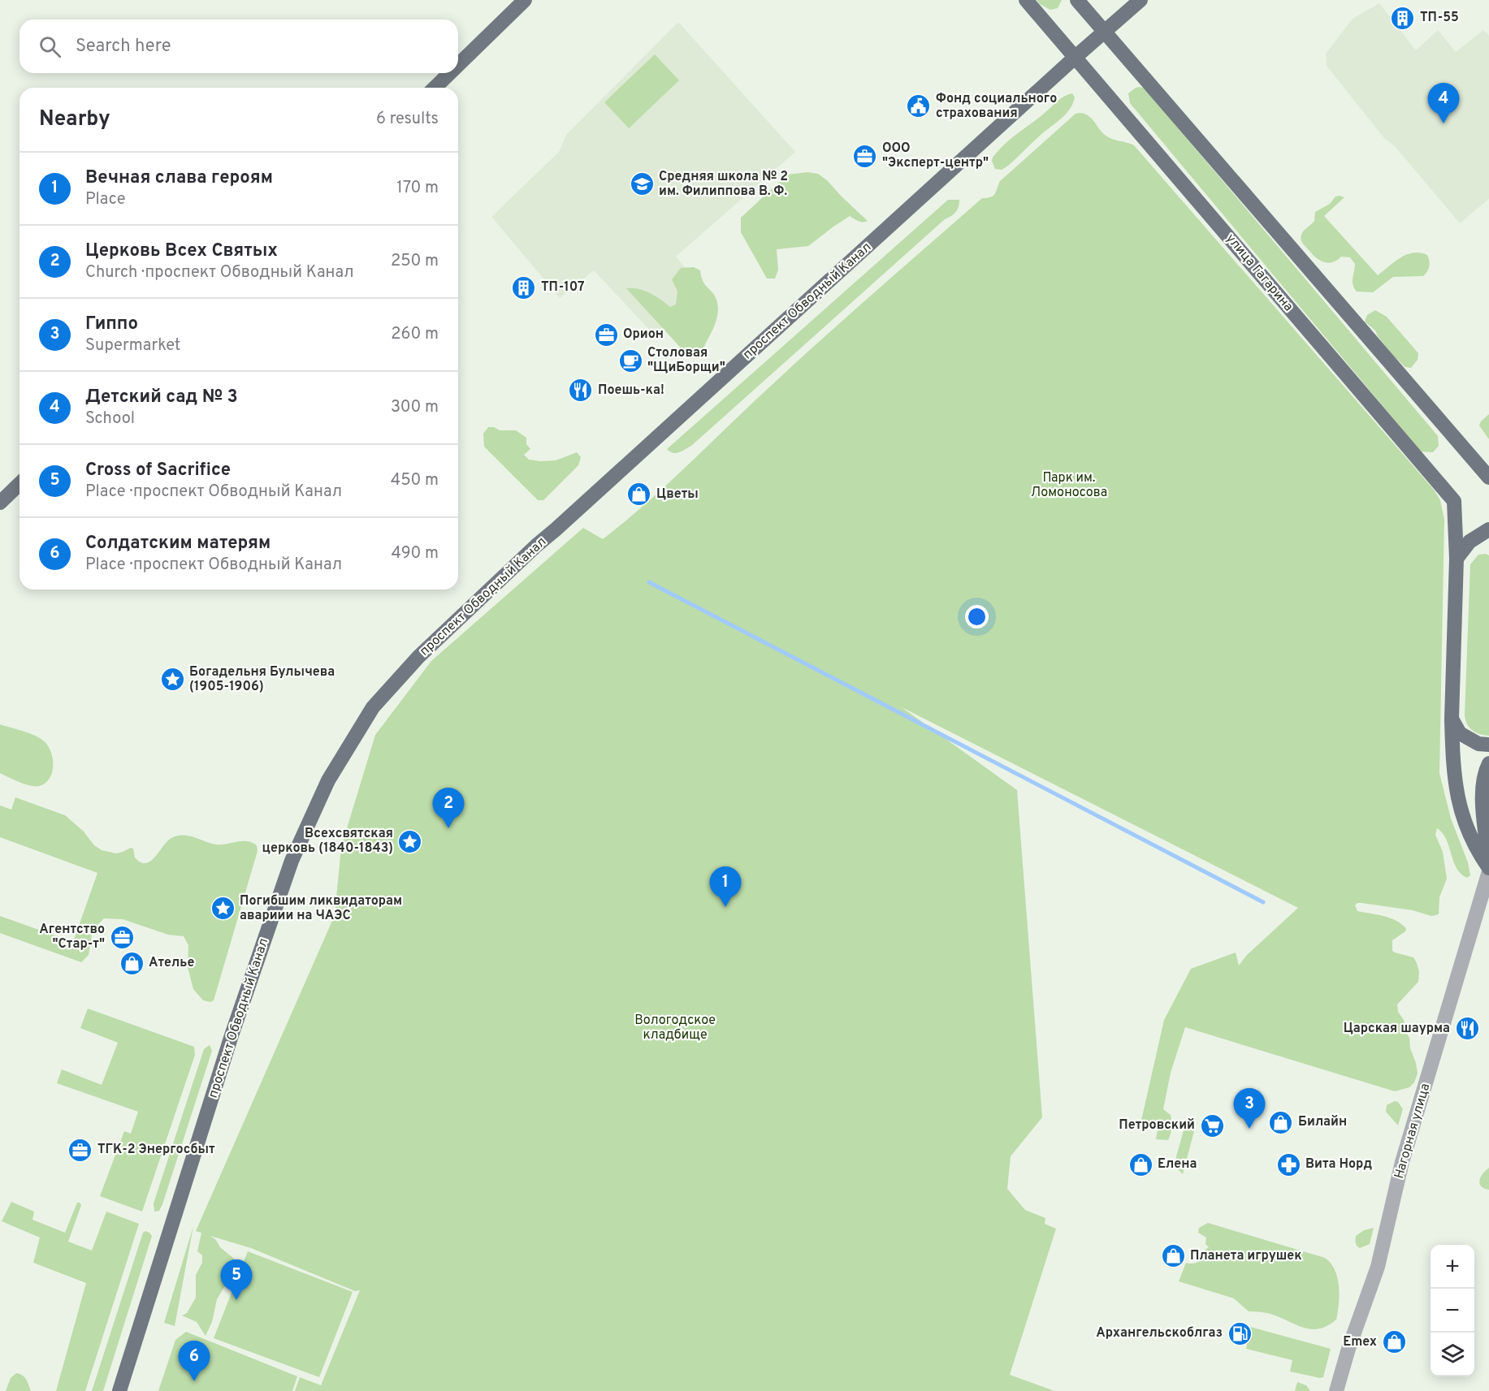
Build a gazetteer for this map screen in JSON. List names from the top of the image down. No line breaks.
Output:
{"streets":{"main road":["улица Гагарина","проспект Обводный Канал"],"street":["Нагорная улица"]},"crossings":[["улица Гагарина","проспект Обводный Канал"],["улица Гагарина","Нагорная улица"]],"parks":["Парк им. Ломоносова","Вологодское кладбище"],"places":{"building":["ТП-55","ТП-107"],"public building":["Фонд социального страхования"],"office":["ООО \"Эксперт-центр\"","Орион","Агентство \"Стар-т\"","ТГК-2 Энергосбыт"],"school or university":["Средняя школа № 2 им. Филиппова В. Ф."],"cafe":["Столовая \"ЩиБорщи\""],"restaurant":["Поешь-ка!","Царская шаурма"],"shop":["Цветы","Ателье","Билайн","Елена","Планета игрушек","Emex"],"place":["Богадельня Булычева (1905-1906)","Всехсвятская церковь (1840-1843)","Погибшим ликвидаторам авариии на ЧАЭС"],"supermarket":["Петровский"],"pharmacy":["Вита Норд"],"fuel station":["Архангельскоблгаз"]},"page":{"search":"Search here","pins":["4","2","1","3","5","6"],"heading":["Nearby","6 results"],"list":[{"mark":"1","name":"Вечная слава героям","note":"Place","value":"170 m"},{"mark":"2","name":"Церковь Всех Святых","note":"Church · проспект Обводный Канал","value":"250 m"},{"mark":"3","name":"Гиппо","note":"Supermarket","value":"260 m"},{"mark":"4","name":"Детский сад № 3","note":"School","value":"300 m"},{"mark":"5","name":"Cross of Sacrifice","note":"Place · проспект Обводный Канал","value":"450 m"},{"mark":"6","name":"Солдатским матерям","note":"Place · проспект Обводный Канал","value":"490 m"}],"map_buttons":["+","−"]}}
